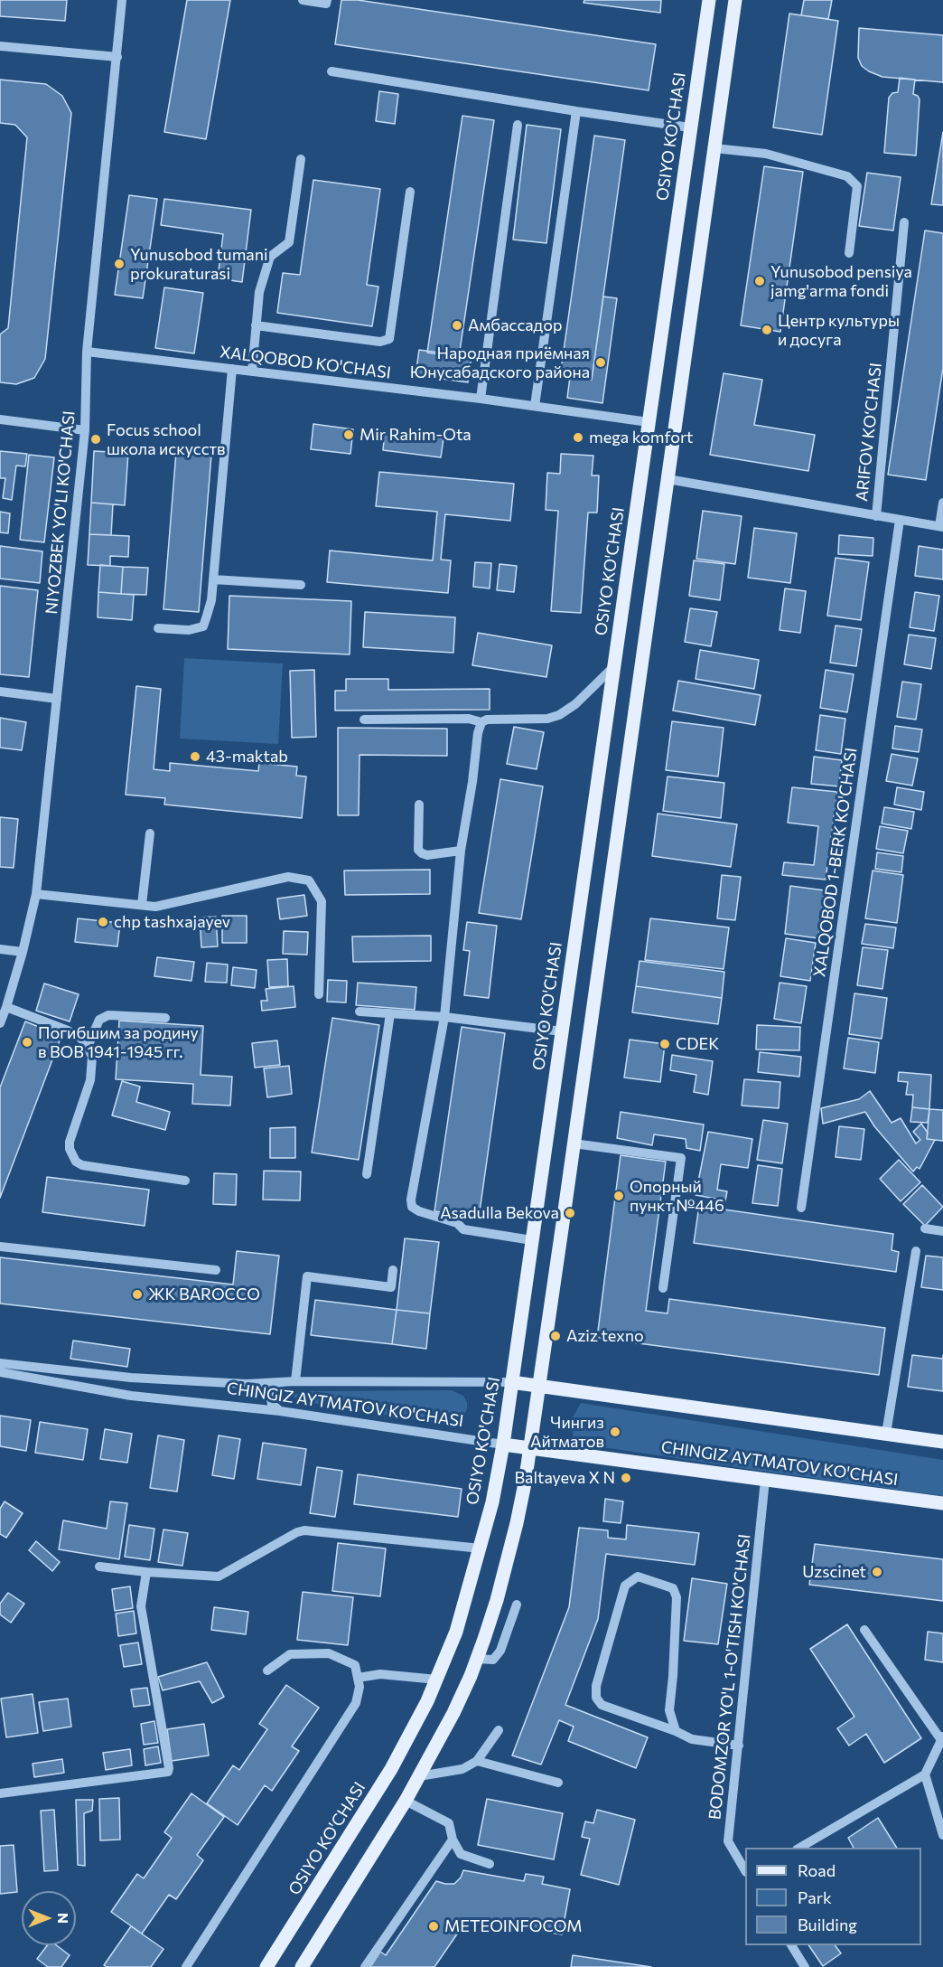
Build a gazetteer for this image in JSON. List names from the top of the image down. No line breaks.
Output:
{"streets":{"main road":["OSIYO KO'CHASI","CHINGIZ AYTMATOV KO'CHASI"],"street":["XALQOBOD KO'CHASI","ARIFOV KO‘CHASI","NIYOZBEK YO'LI KO'CHASI","XALQOBOD 1-BERK KO'CHASI","BODOMZOR YO'L 1-O'TISH KO'CHASI"]},"crossings":[["OSIYO KO'CHASI","XALQOBOD KO'CHASI"],["OSIYO KO'CHASI","CHINGIZ AYTMATOV KO'CHASI"],["XALQOBOD KO'CHASI","NIYOZBEK YO'LI KO'CHASI"],["CHINGIZ AYTMATOV KO'CHASI","BODOMZOR YO'L 1-O'TISH KO'CHASI"]],"places":["Yunusobod tumani prokuraturasi","Yunusobod pensiya jamg'arma fondi","Амбассадор","Центр культуры и досуга","Народная приёмная Юнусабадского района","Mir Rahim-Ota","mega komfort","Focus school школа искусств","43-maktab","chp tashxajayev","Погибшим за родину в ВОВ 1941-1945 гг.","CDEK","Опорный пункт №446","Asadulla Bekova","ЖК BAROCCO","Aziz texno","Чингиз Айтматов","Baltayeva X N","Uzscinet","METEOINFOCOM"],"legend":["Road","Park","Building"],"north":"right"}
